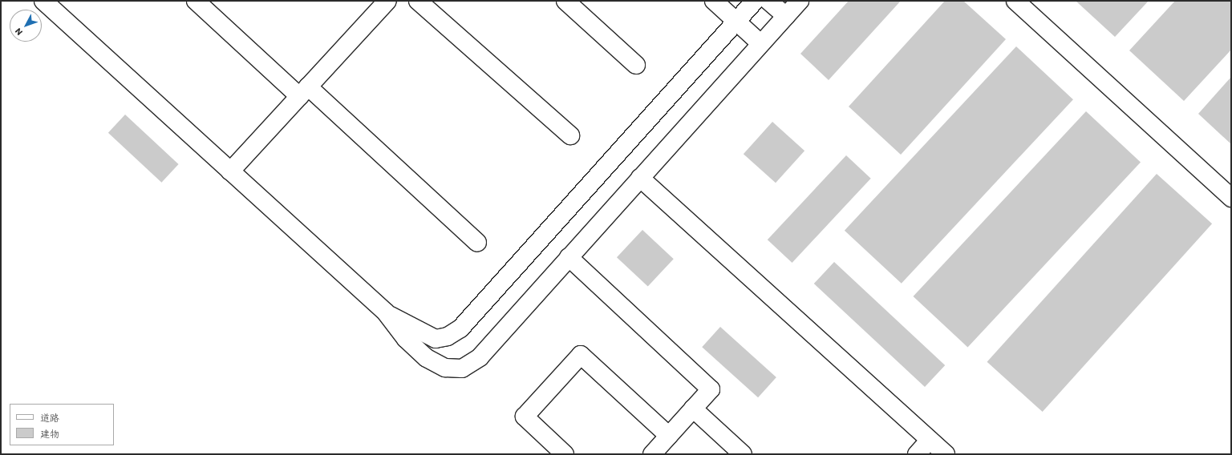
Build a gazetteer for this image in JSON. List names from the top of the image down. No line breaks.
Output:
{"legend":["道路","建物"],"north":"bottom left"}
